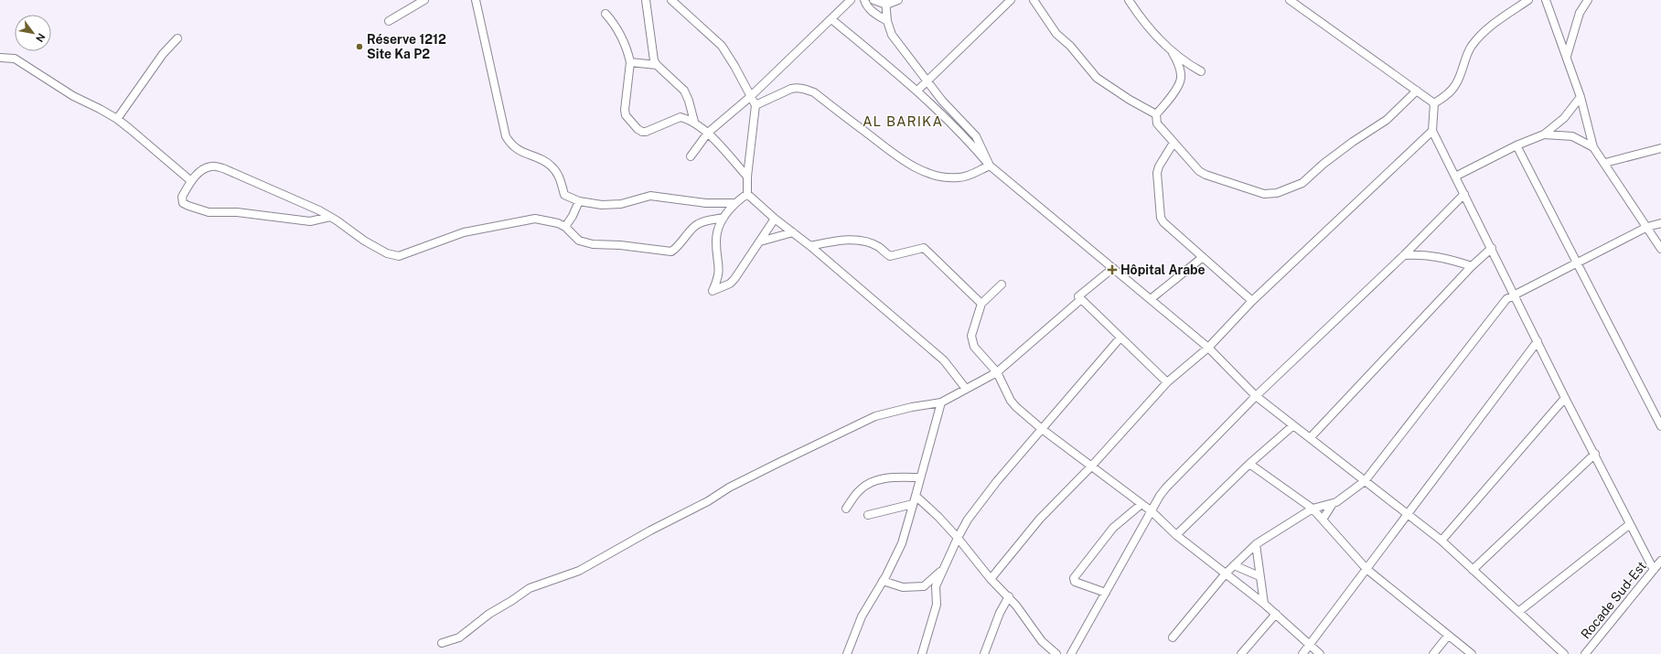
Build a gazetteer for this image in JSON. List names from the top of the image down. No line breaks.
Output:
{"streets":{"street":["Rocade Sud-Est"]},"districts":["AL BARIKA"],"places":{"other":["Réserve 1212 Site Ka P2"],"health":["Hôpital Arabe"]},"north":"bottom right"}
